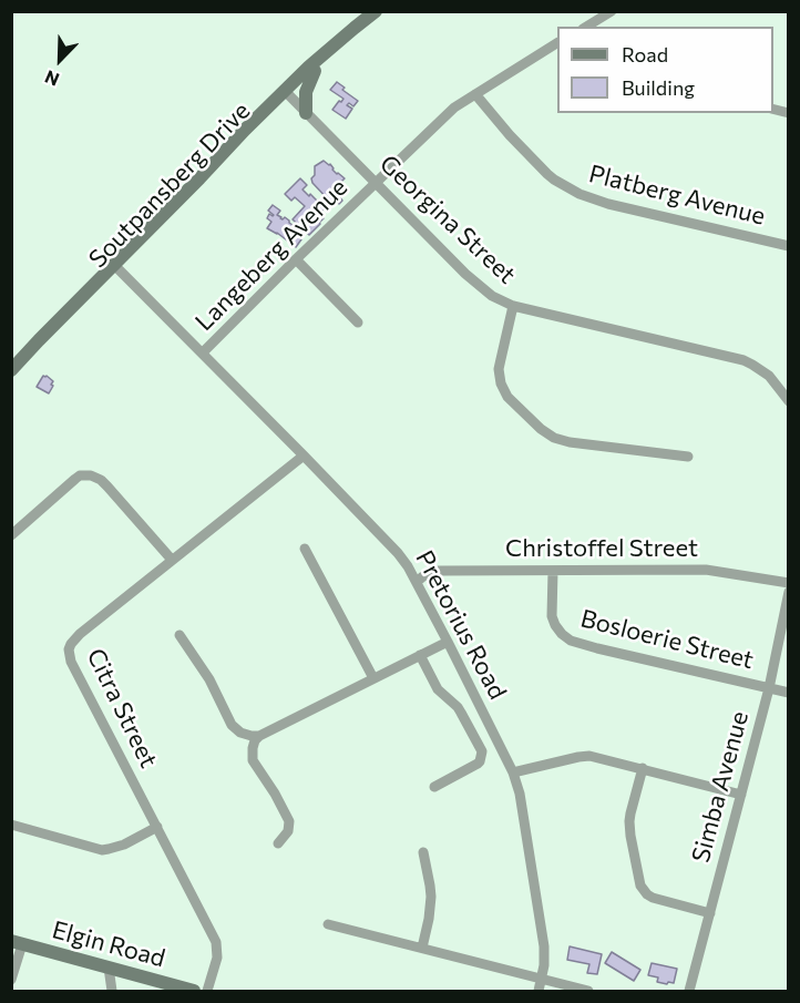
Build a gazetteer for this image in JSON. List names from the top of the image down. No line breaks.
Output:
{"streets":{"street":["Soutpansberg Drive","Platberg Avenue","Georgina Street","Langeberg Avenue","Christoffel Street","Pretorius Road","Bosloerie Street","Citra Street","Simba Avenue","Elgin Road"]},"crossings":[["Soutpansberg Drive","Georgina Street"],["Soutpansberg Drive","Pretorius Road"],["Platberg Avenue","Langeberg Avenue"],["Georgina Street","Langeberg Avenue"],["Langeberg Avenue","Pretorius Road"],["Christoffel Street","Pretorius Road"],["Christoffel Street","Bosloerie Street"],["Pretorius Road","Citra Street"],["Bosloerie Street","Simba Avenue"]],"legend":["Road","Building"],"north":"bottom left"}
